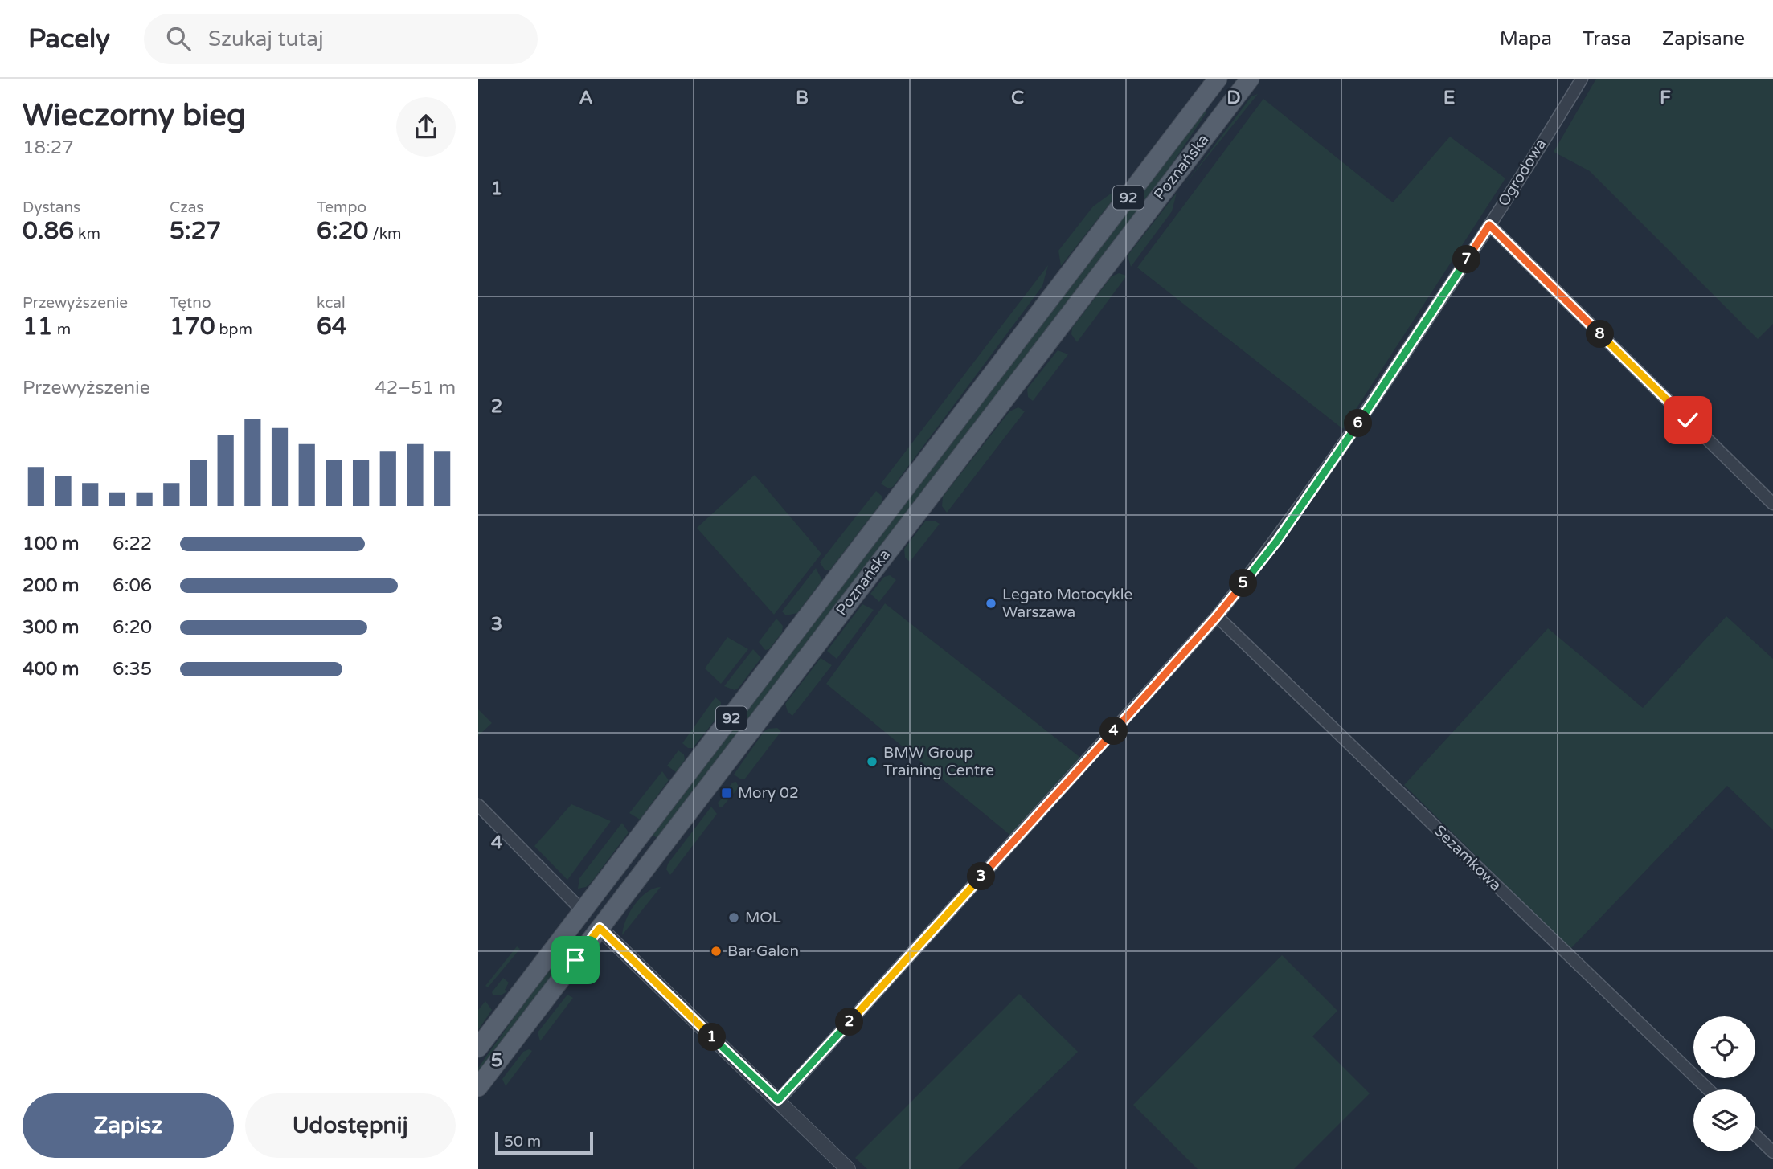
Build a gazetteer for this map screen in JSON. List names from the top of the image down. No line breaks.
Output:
{"streets":{"main road":["Poznańska","92"],"street":["Ogrodowa","Sezamkowa"]},"crossings":[["Ogrodowa","Sezamkowa"]],"places":{"other":["Legato Motocykle Warszawa","BMW Group Training Centre","MOL","Bar Galon"],"transit":["Mory 02"]},"scale_bar":"50 m","page":{"header":"Pacely","search":"Szukaj tutaj","nav":["Mapa","Trasa","Zapisane"],"heading":["Wieczorny bieg","18:27"],"stats":[["Dystans","0.86 km"],["Czas","5:27"],["Tempo","6:20 /km"],["Przewyższenie","11 m"],["Tętno","170 bpm"],["kcal","64"]],"pins":["7","8","6","5","4","3","2","1"],"chart":["Przewyższenie","42–51 m"],"list":[{"name":"100 m","note":"6:22"},{"name":"200 m","note":"6:06"},{"name":"300 m","note":"6:20"},{"name":"400 m","note":"6:35"}],"buttons":["Zapisz","Udostępnij"],"scale":"50 m"},"grid":{"columns":["A","B","C","D","E","F"],"rows":["1","2","3","4","5"]}}
